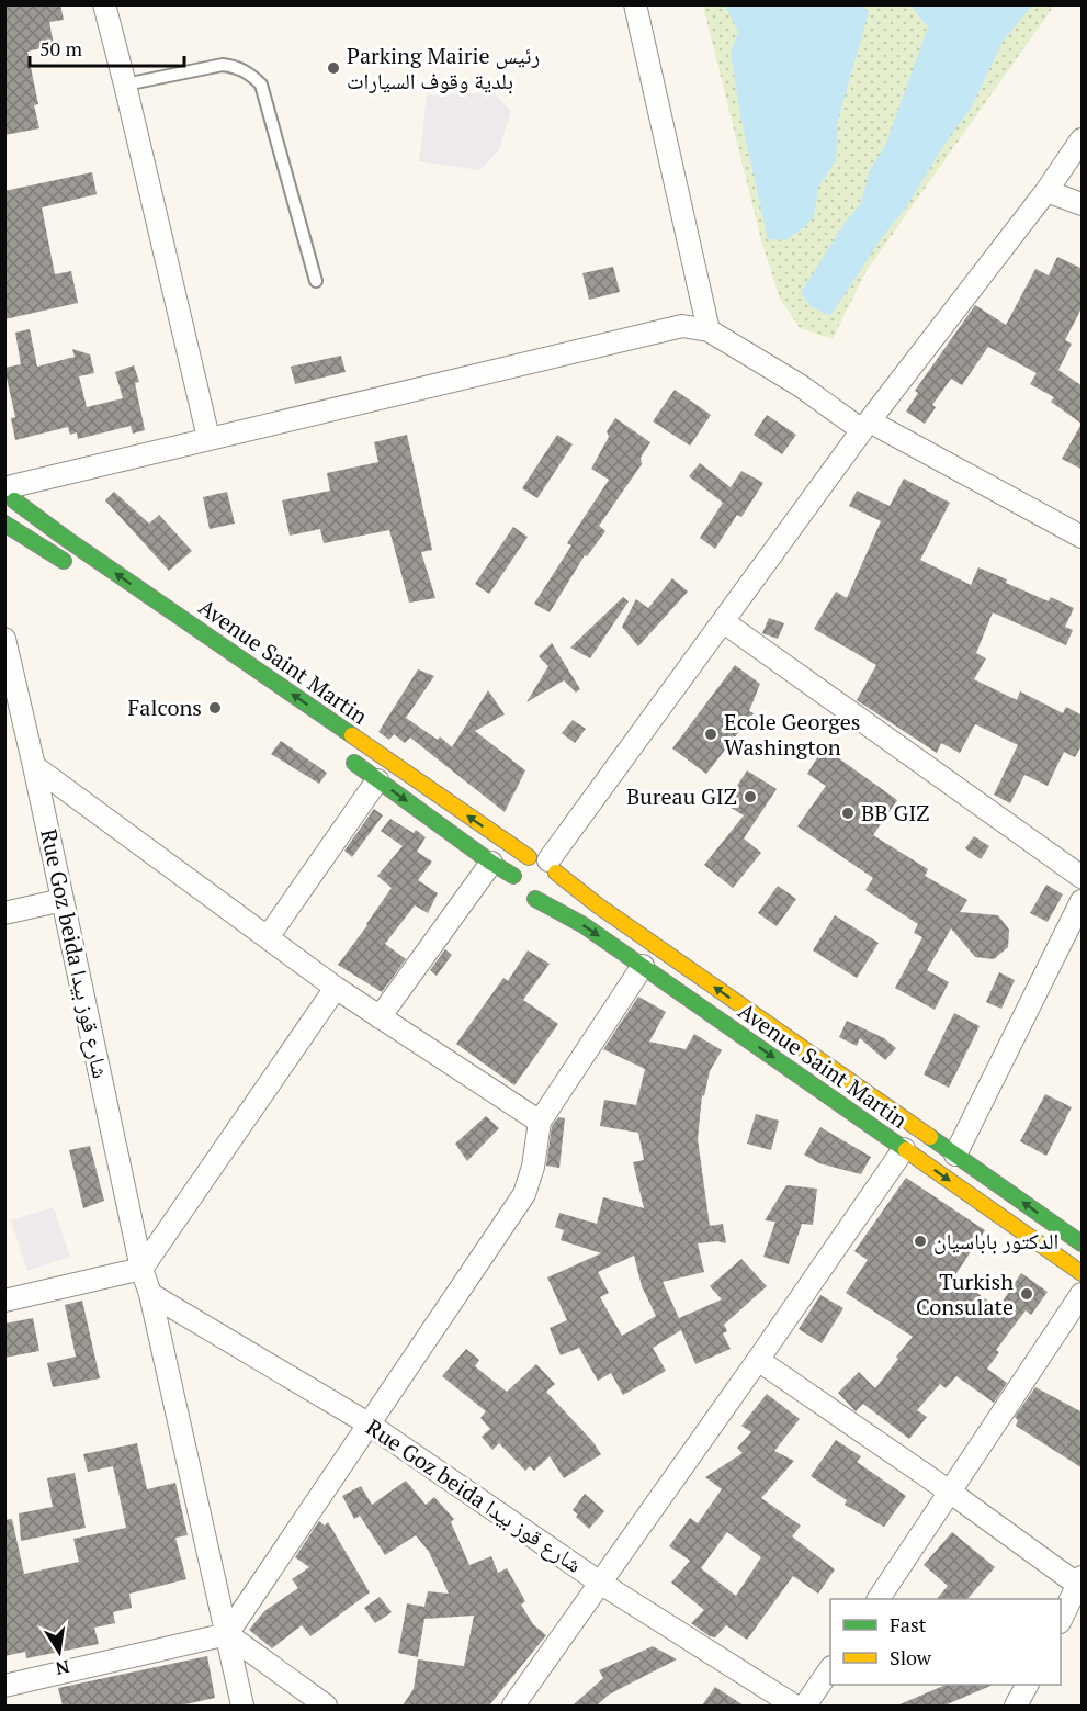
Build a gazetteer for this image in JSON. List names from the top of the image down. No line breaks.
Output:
{"streets":{"main road":["Avenue Saint Martin"],"street":["Rue Goz beida شارع قوز بيدا"]},"places":["Parking Mairie رئيس بلدية وقوف السيارات","Falcons","Ecole Georges Washington","Bureau GIZ","BB GIZ","الدكتور باباسيان","Turkish Consulate"],"legend":["Fast","Slow"],"scale_bar":"50 m","north":"bottom"}
